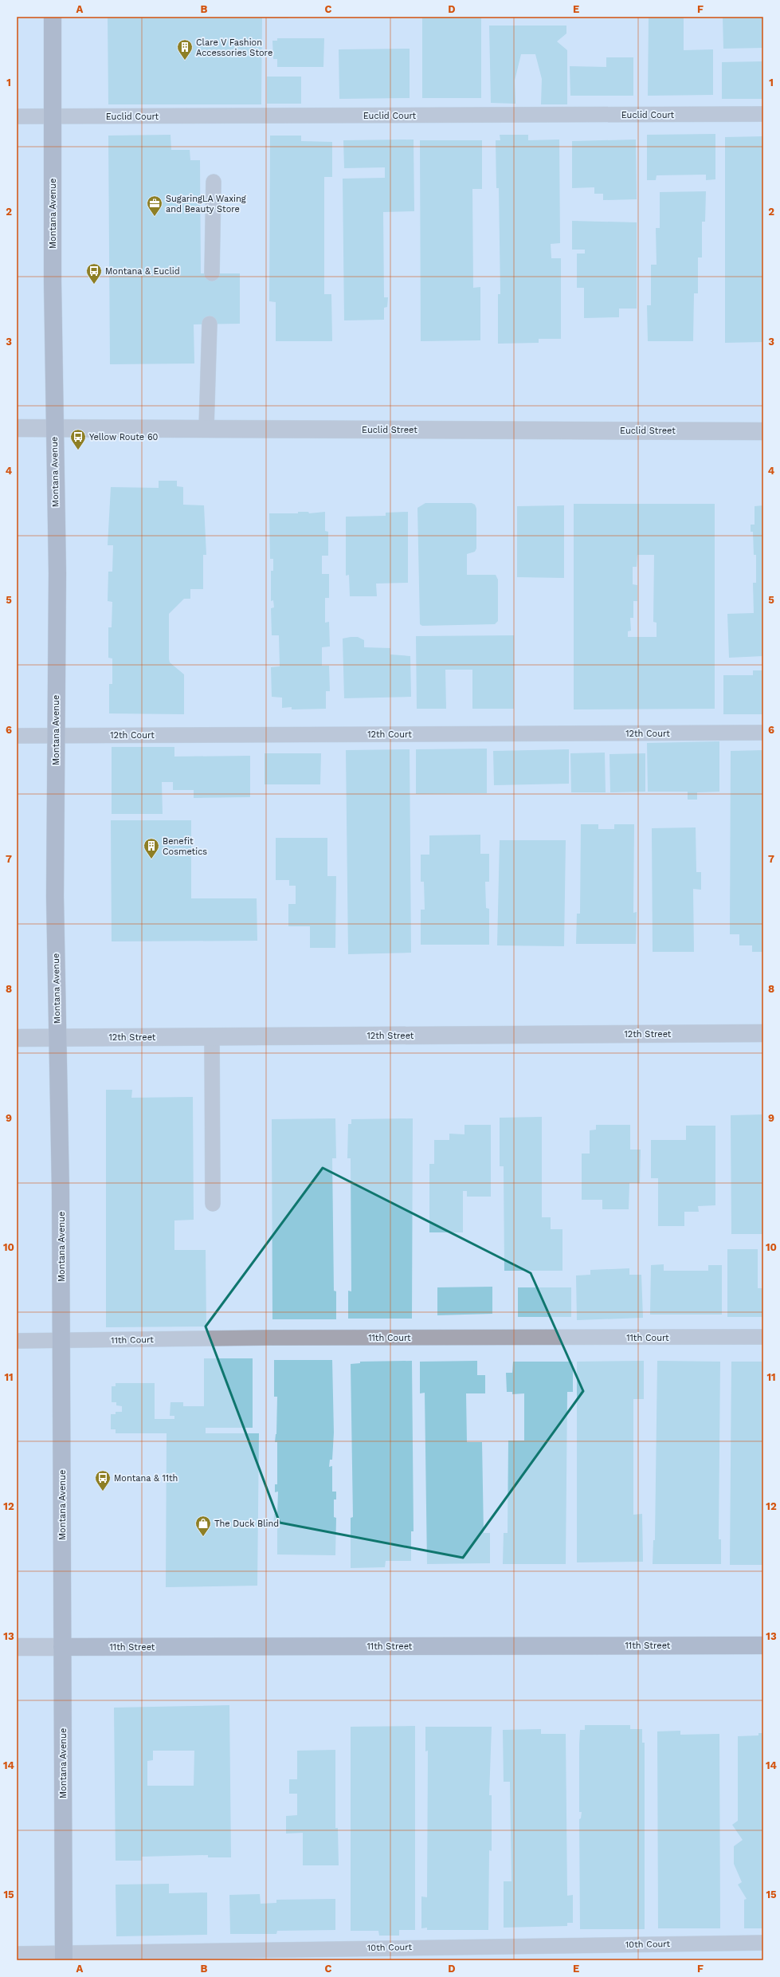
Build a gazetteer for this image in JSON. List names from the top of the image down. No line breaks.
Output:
{"streets":{"street":["Montana Avenue","Euclid Street","12th Street","11th Street"],"lane":["Euclid Court","12th Court","11th Court","10th Court"]},"crossings":[["Euclid Court","Montana Avenue"],["Montana Avenue","Euclid Street"],["Montana Avenue","12th Court"],["Montana Avenue","12th Street"],["Montana Avenue","11th Court"],["Montana Avenue","11th Street"],["Montana Avenue","10th Court"]],"places":{"building":["Clare V Fashion Accessories Store","Benefit Cosmetics"],"office":["SugaringLA Waxing and Beauty Store"],"bus stop":["Montana & Euclid","Yellow Route 60","Montana & 11th"],"shop":["The Duck Blind"]},"grid":{"columns":["A","B","C","D","E","F"],"rows":["1","2","3","4","5","6","7","8","9","10","11","12","13","14","15"]}}
